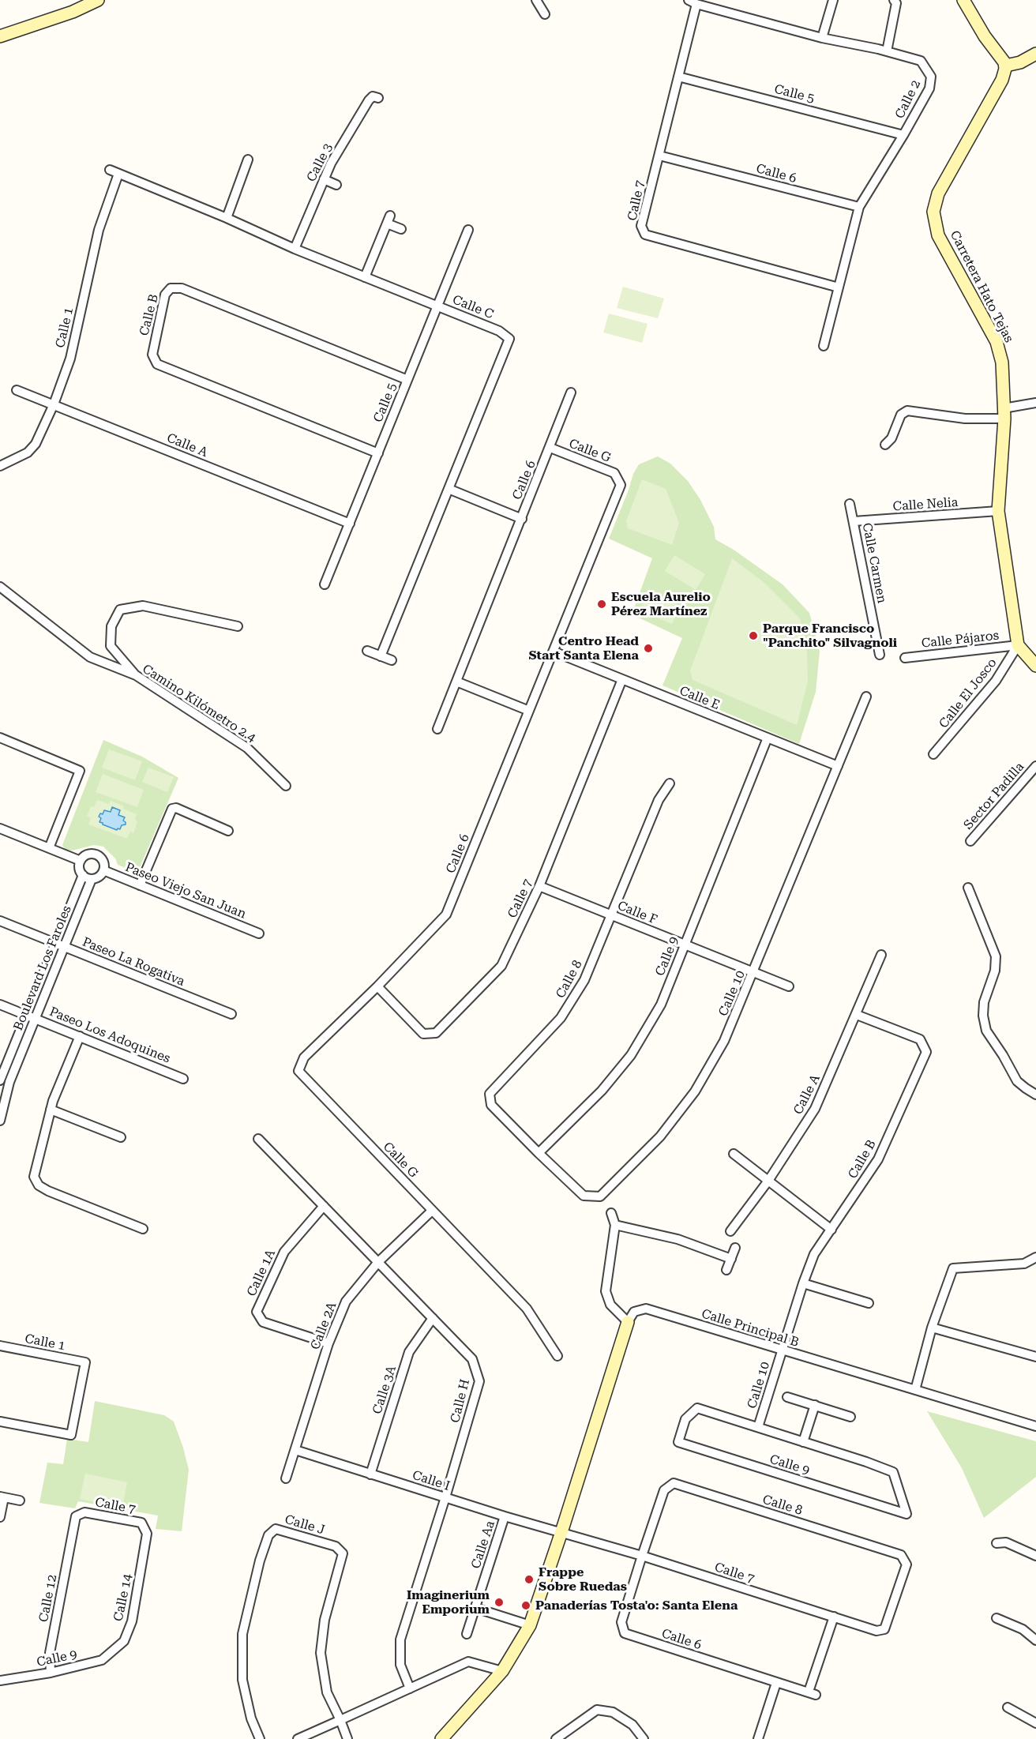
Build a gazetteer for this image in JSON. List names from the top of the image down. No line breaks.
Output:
{"streets":{"street":["Calle 5","Calle 2","Calle 3","Calle 6","Calle 7","Carretera Hato Tejas","Calle C","Calle B","Calle 1","Calle A","Calle G","Calle Nelia","Calle Carmen","Calle Pájaros","Calle El Josco","Calle E","Camino Kilómetro 2.4","Sector Padilla","Paseo Viejo San Juan","Calle F","Calle 9","Paseo La Rogativa","Boulevard Los Faroles","Calle 8","Calle 10","Paseo Los Adoquines","Calle 1A","Calle 2A","Calle Principal B","Calle 3A","Calle H","Calle I","Calle J","Calle Aa","Calle 14","Calle 12"]},"crossings":[["Calle 5","Calle 2"],["Calle 5","Calle 7"],["Calle 5","Calle C"],["Calle 5","Calle B"],["Calle 5","Calle A"],["Calle 2","Calle 6"],["Calle 2","Calle 7"],["Calle 3","Calle C"],["Calle 6","Calle 7"],["Calle 6","Calle G"],["Calle 6","Calle E"],["Calle 6","Calle 8"],["Calle 7","Calle G"],["Calle 7","Calle E"],["Calle 7","Calle F"],["Calle 7","Calle 8"],["Calle 7","Calle I"],["Calle 7","Calle 14"],["Calle 7","Calle 12"],["Carretera Hato Tejas","Calle Nelia"],["Carretera Hato Tejas","Calle Pájaros"],["Carretera Hato Tejas","Calle El Josco"],["Calle C","Calle 1"],["Calle B","Calle A"],["Calle B","Calle 10"],["Calle B","Calle Principal B"],["Calle 1","Calle A"],["Calle G","Calle 2A"],["Calle Nelia","Calle Carmen"],["Calle Pájaros","Calle El Josco"],["Calle E","Calle 9"],["Calle E","Calle 10"],["Paseo Viejo San Juan","Boulevard Los Faroles"],["Calle F","Calle 9"],["Calle F","Calle 8"],["Calle F","Calle 10"],["Calle 9","Calle 8"],["Calle 9","Calle 10"],["Calle 9","Calle 14"],["Calle 9","Calle 12"],["Paseo La Rogativa","Boulevard Los Faroles"],["Boulevard Los Faroles","Paseo Los Adoquines"],["Calle 8","Calle 10"],["Calle 10","Calle Principal B"],["Calle 1A","Calle 2A"],["Calle 1A","Calle H"],["Calle 2A","Calle H"],["Calle 2A","Calle I"],["Calle 3A","Calle H"],["Calle 3A","Calle I"],["Calle H","Calle I"],["Calle I","Calle Aa"]],"places":["Escuela Aurelio Pérez Martínez","Parque Francisco \"Panchito\" Silvagnoli","Centro Head Start Santa Elena","Frappe Sobre Ruedas","Imaginerium Emporium","Panaderías Tosta'o: Santa Elena"]}
